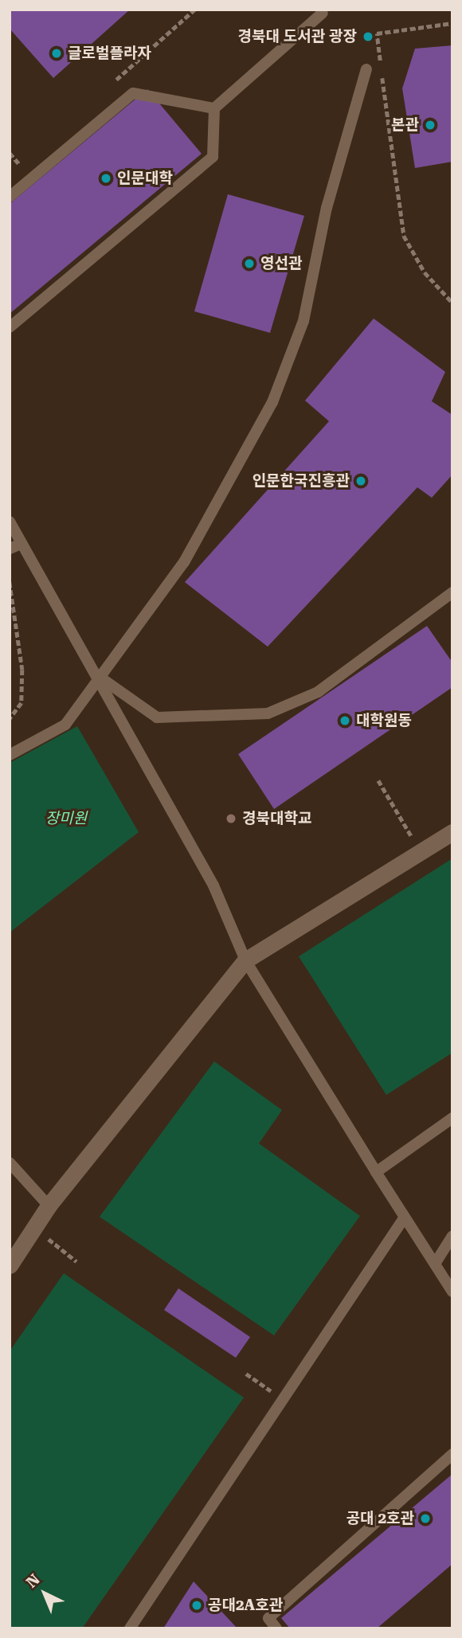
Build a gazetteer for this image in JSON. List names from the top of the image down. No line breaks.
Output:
{"parks":["장미원"],"places":["경북대 도서관 광장","글로벌플라자","본관","인문대학","영선관","인문한국진흥관","대학원동","경북대학교","공대 2호관","공대2A호관"],"north":"top left"}
